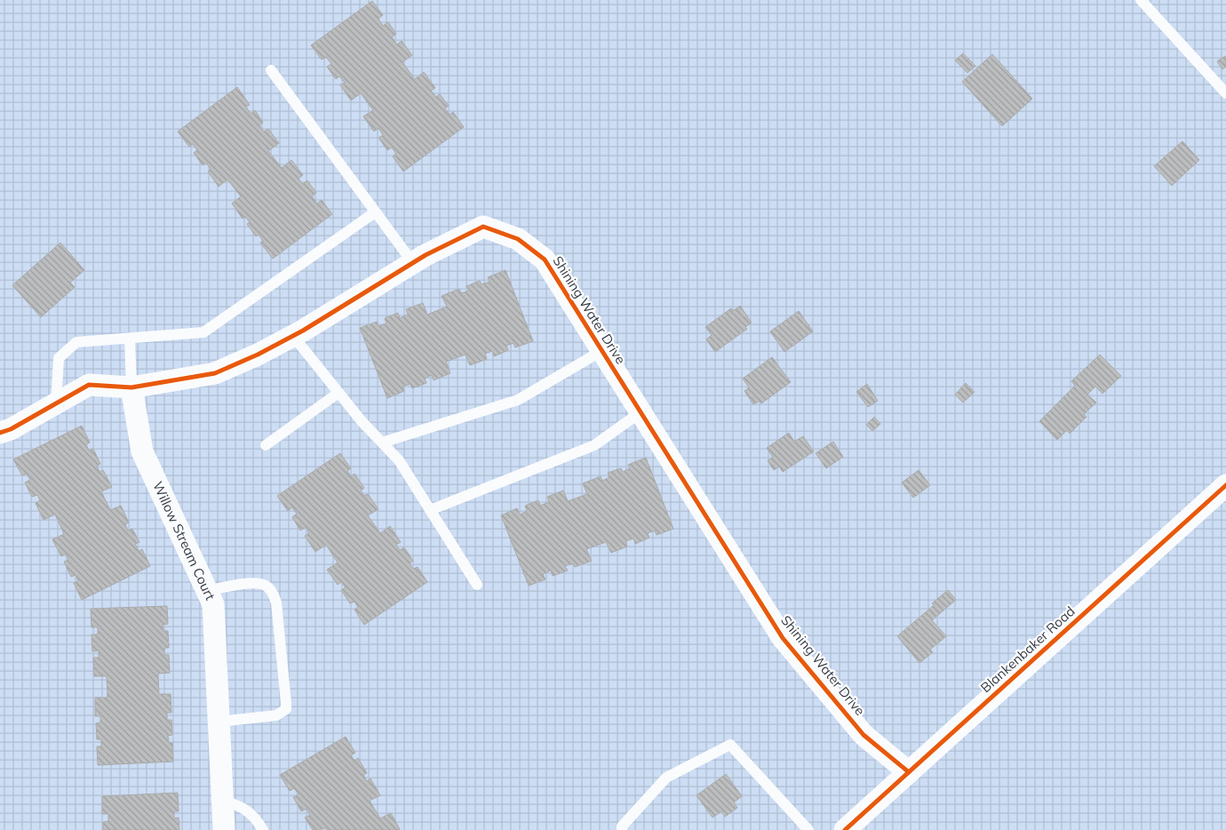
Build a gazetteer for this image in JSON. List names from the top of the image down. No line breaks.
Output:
{"streets":{"street":["Shining Water Drive","Willow Stream Court","Blankenbaker Road"]},"crossings":[["Shining Water Drive","Willow Stream Court"],["Shining Water Drive","Blankenbaker Road"]]}
